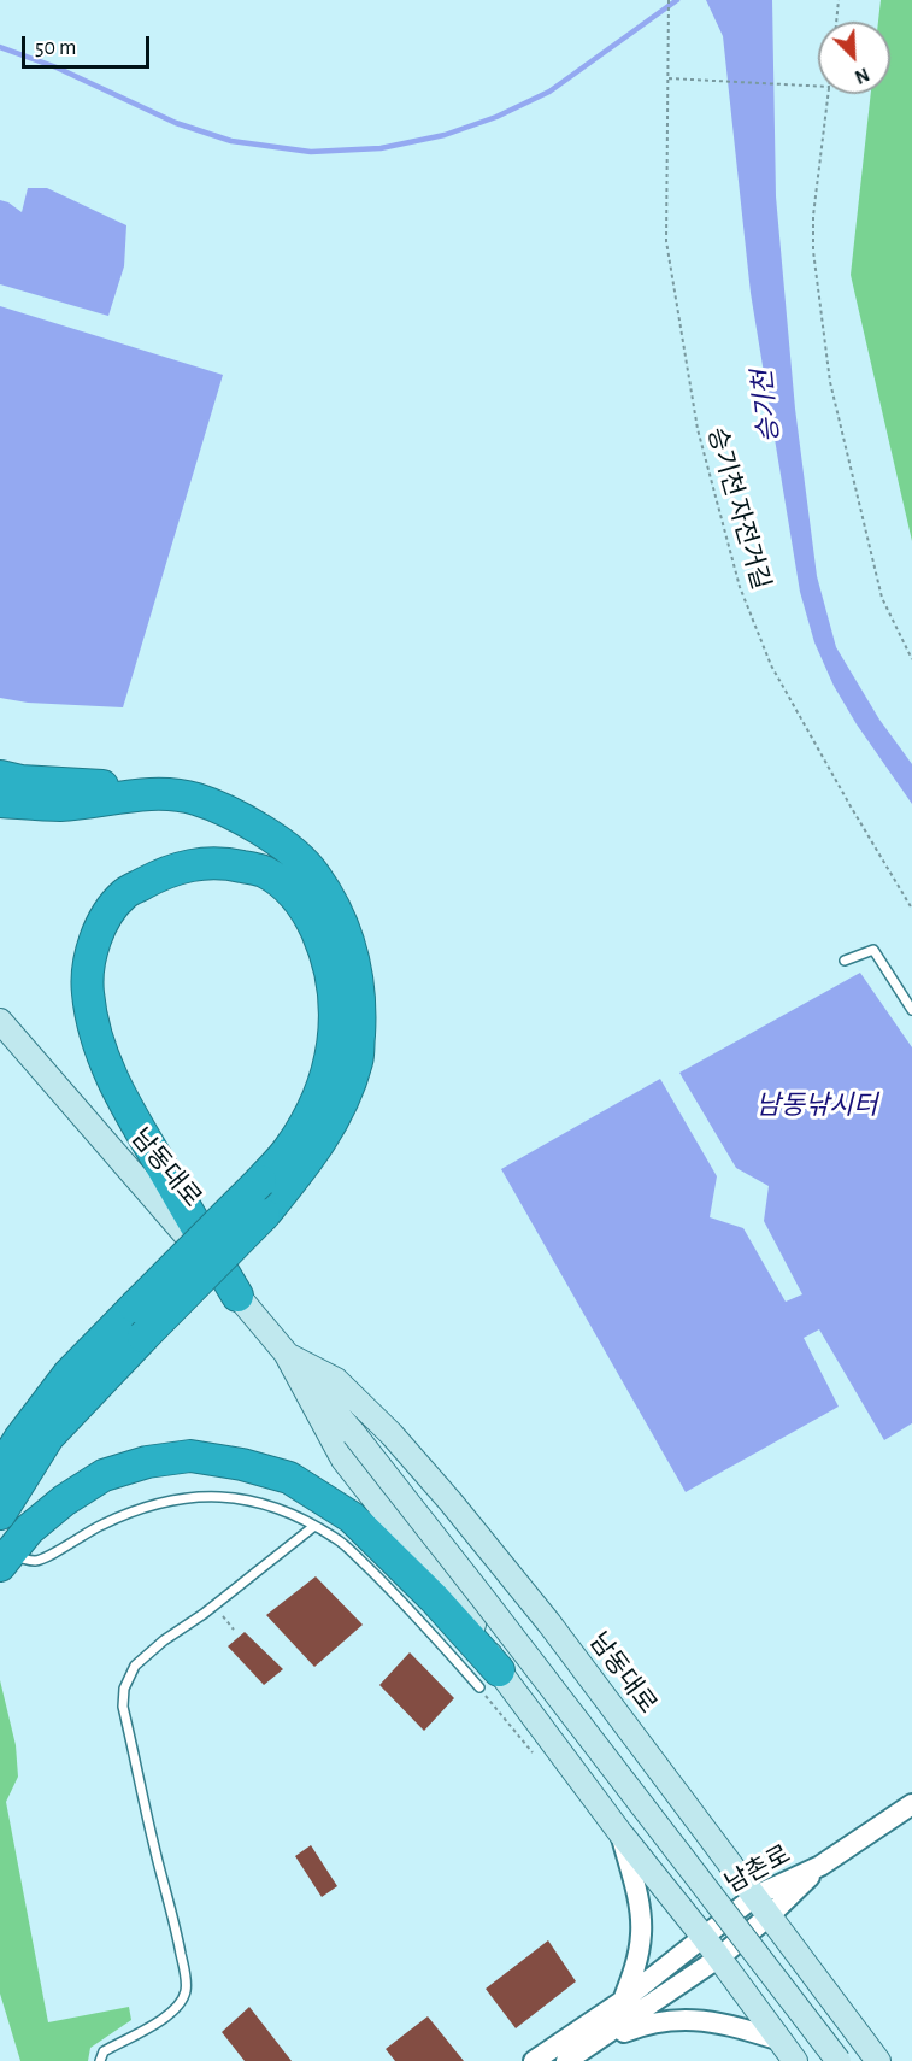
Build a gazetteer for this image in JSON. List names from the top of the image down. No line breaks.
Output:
{"streets":{"main road":["남동대로"],"street":["남촌로"],"path":["승기천 자전거길"]},"crossings":[["남동대로","남촌로"]],"water":["승기천","남동낚시터"],"scale_bar":"50 m","north":"bottom right"}
